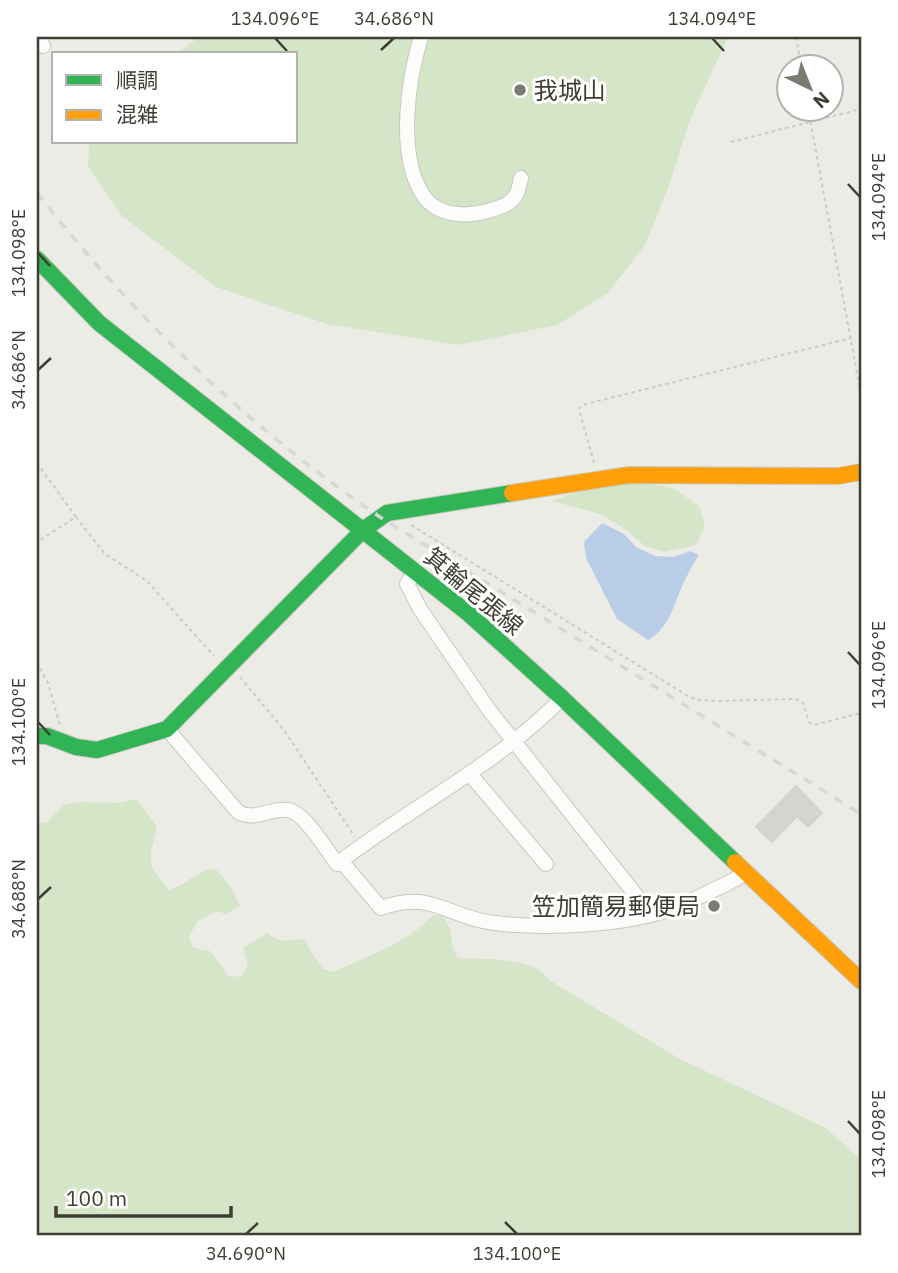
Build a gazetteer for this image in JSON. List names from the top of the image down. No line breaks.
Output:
{"streets":{"main road":["箕輪尾張線"]},"places":["我城山","笠加簡易郵便局"],"legend":["順調","混雑"],"scale_bar":"100 m","north":"bottom right","coordinates":["134.096°E","34.686°N","134.094°E","134.098°E","134.100°E","34.688°N","34.690°N"]}
